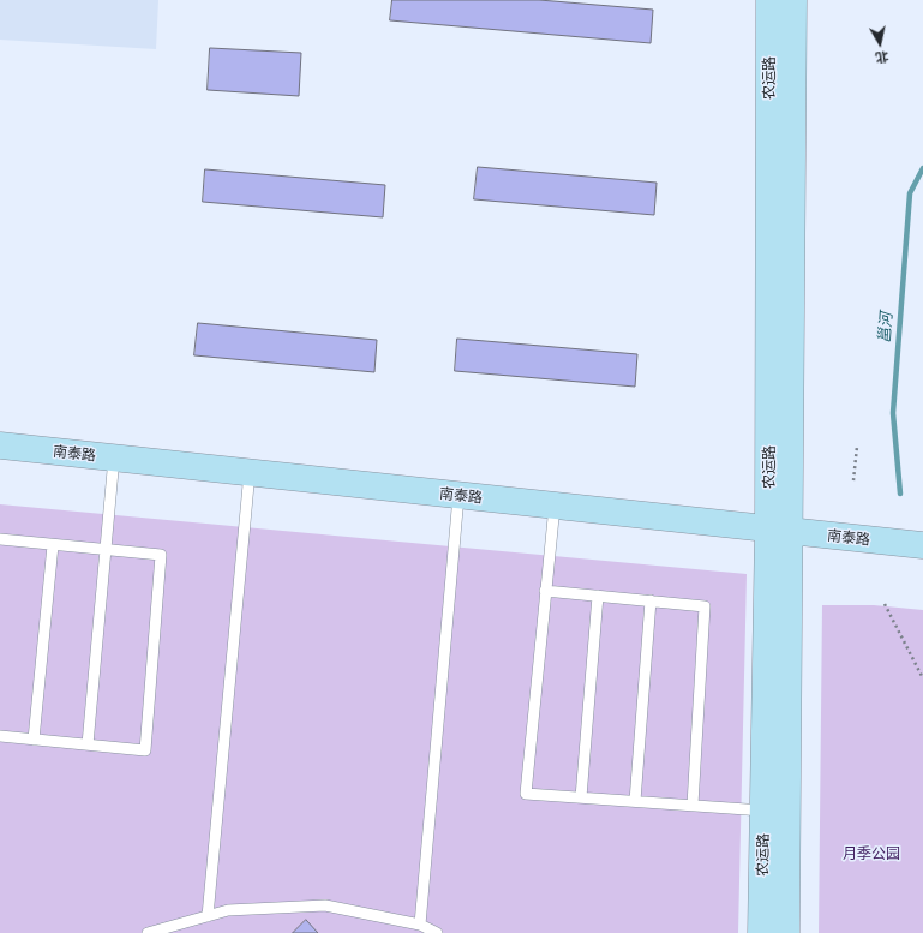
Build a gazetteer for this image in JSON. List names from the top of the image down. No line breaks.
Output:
{"streets":{"main road":["农运路","南泰路"]},"crossings":[["农运路","南泰路"]],"water":["邕河"],"parks":["月季公园"],"north":"bottom"}
